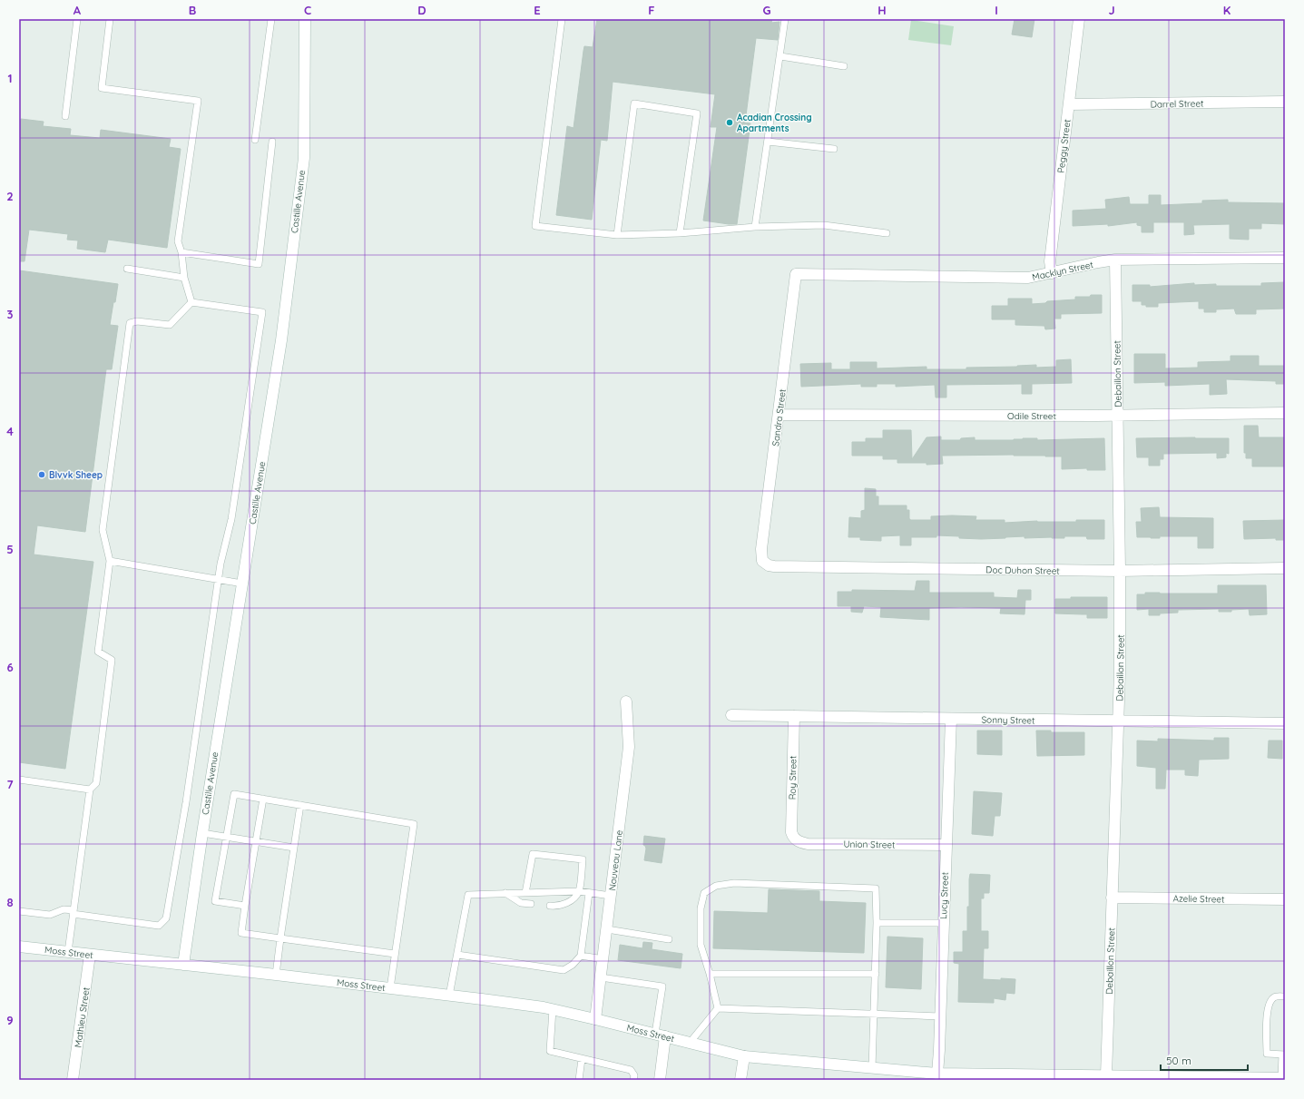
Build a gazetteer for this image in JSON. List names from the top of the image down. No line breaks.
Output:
{"streets":{"street":["Darrel Street","Peggy Street","Castille Avenue","Macklyn Street","Debaillon Street","Odile Street","Sandra Street","Doc Duhon Street","Sonny Street","Roy Street","Union Street","Nouveau Lane","Lucy Street","Azelie Street","Moss Street","Mathieu Street"]},"crossings":[["Darrel Street","Peggy Street"],["Peggy Street","Macklyn Street"],["Castille Avenue","Moss Street"],["Macklyn Street","Debaillon Street"],["Macklyn Street","Sandra Street"],["Debaillon Street","Odile Street"],["Debaillon Street","Doc Duhon Street"],["Debaillon Street","Sonny Street"],["Debaillon Street","Azelie Street"],["Debaillon Street","Moss Street"],["Odile Street","Sandra Street"],["Sandra Street","Doc Duhon Street"],["Sonny Street","Roy Street"],["Sonny Street","Lucy Street"],["Roy Street","Union Street"],["Union Street","Lucy Street"],["Nouveau Lane","Moss Street"],["Lucy Street","Moss Street"],["Moss Street","Mathieu Street"]],"places":["Acadian Crossing Apartments","Blvvk Sheep"],"scale_bar":"50 m","grid":{"columns":["A","B","C","D","E","F","G","H","I","J","K"],"rows":["1","2","3","4","5","6","7","8","9"]}}
